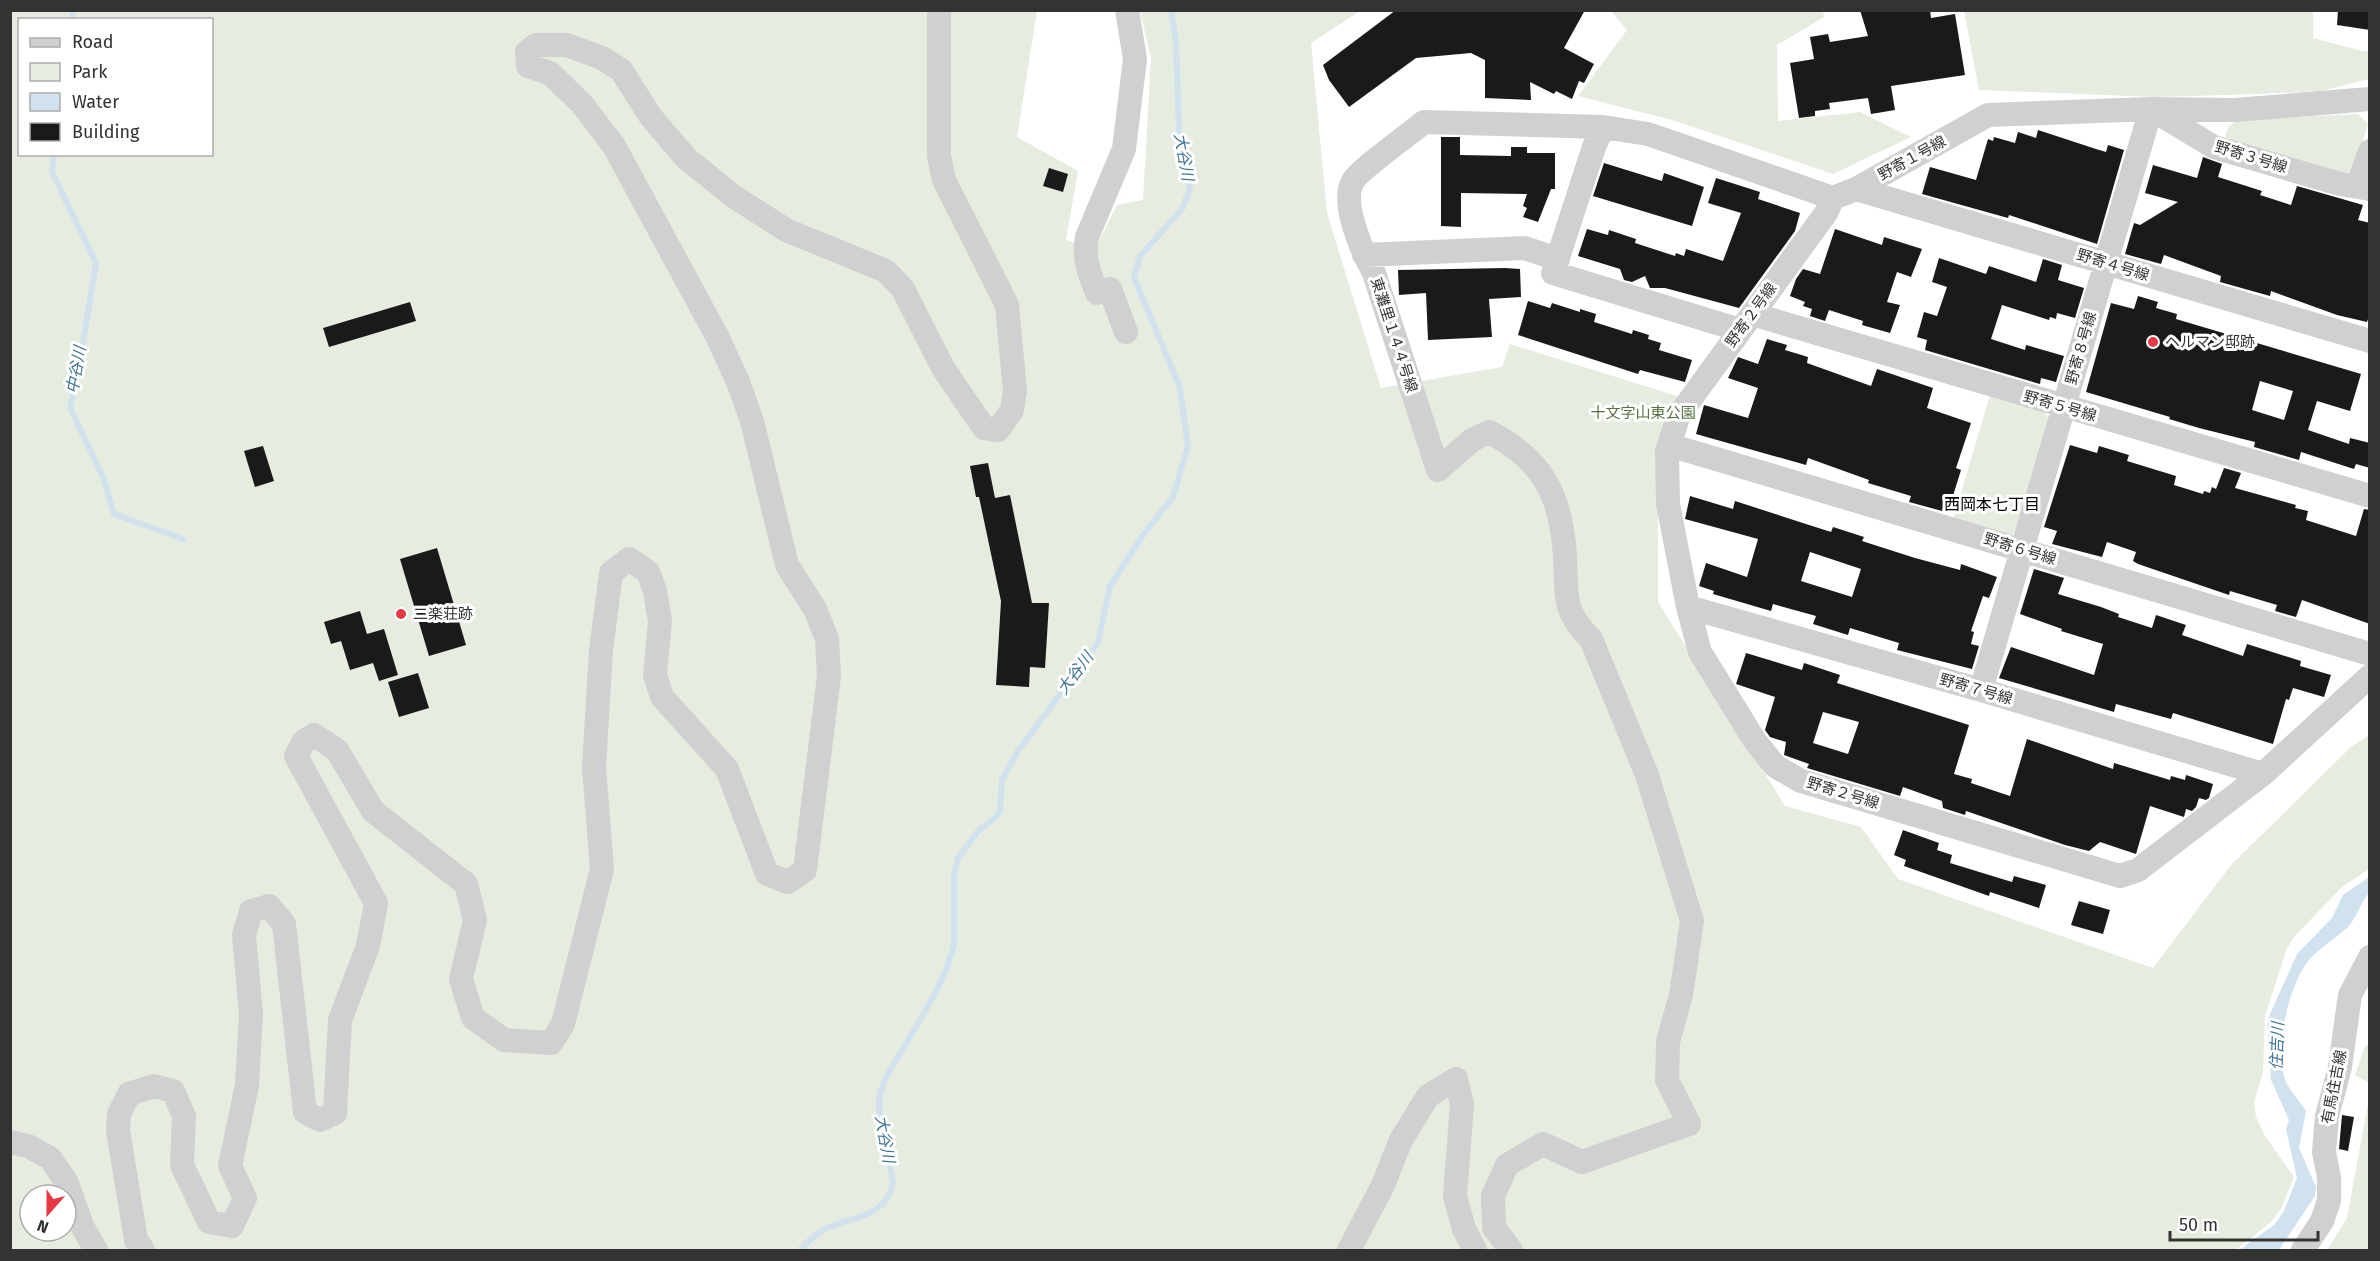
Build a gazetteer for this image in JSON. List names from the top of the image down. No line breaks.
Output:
{"streets":{"street":["野寄３号線","野寄１号線","野寄４号線","野寄２号線","東灘里１４４号線","野寄８号線","野寄５号線","野寄６号線","野寄７号線","有馬住吉線"]},"crossings":[["野寄３号線","野寄１号線"],["野寄３号線","野寄８号線"],["野寄１号線","野寄４号線"],["野寄１号線","野寄２号線"],["野寄１号線","野寄８号線"],["野寄４号線","野寄８号線"],["野寄２号線","野寄５号線"],["野寄２号線","野寄６号線"],["野寄２号線","野寄７号線"],["野寄８号線","野寄５号線"],["野寄８号線","野寄６号線"],["野寄８号線","野寄７号線"]],"districts":["西岡本七丁目"],"water":["大谷川","中谷川","住吉川"],"parks":["十文字山東公園"],"places":["ヘルマン邸跡","二楽荘跡"],"legend":["Road","Park","Water","Building"],"scale_bar":"50 m","north":"bottom"}
